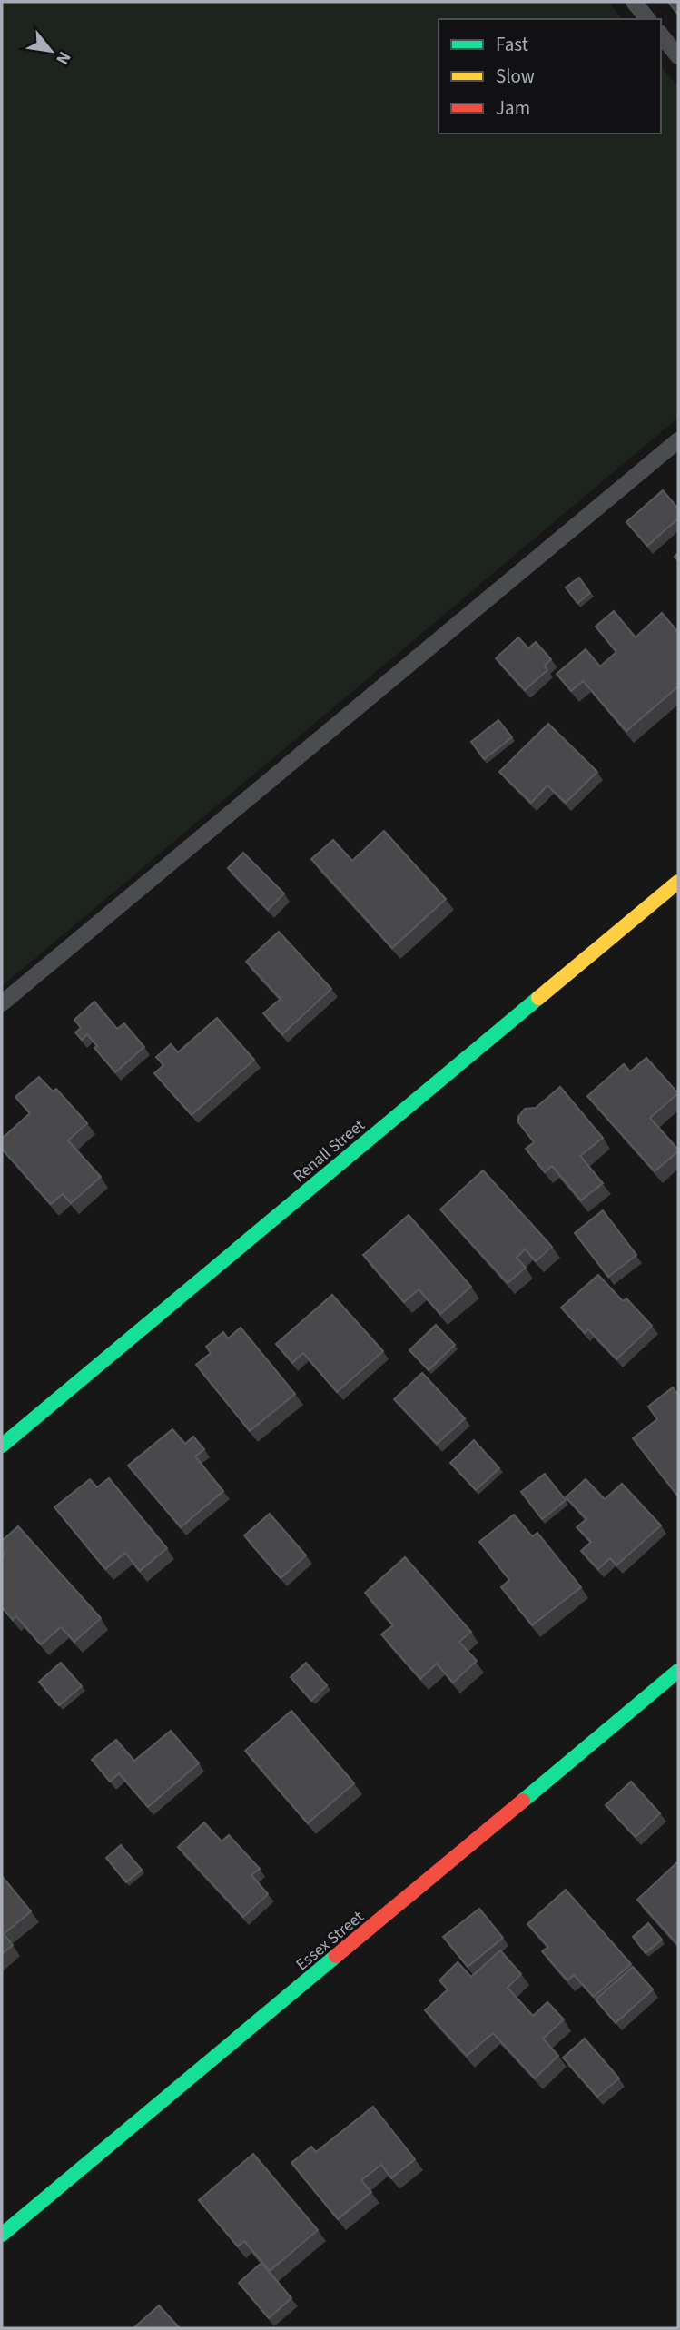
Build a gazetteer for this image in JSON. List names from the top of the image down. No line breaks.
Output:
{"streets":{"street":["Renall Street","Essex Street"]},"legend":["Fast","Slow","Jam"],"north":"bottom right"}
